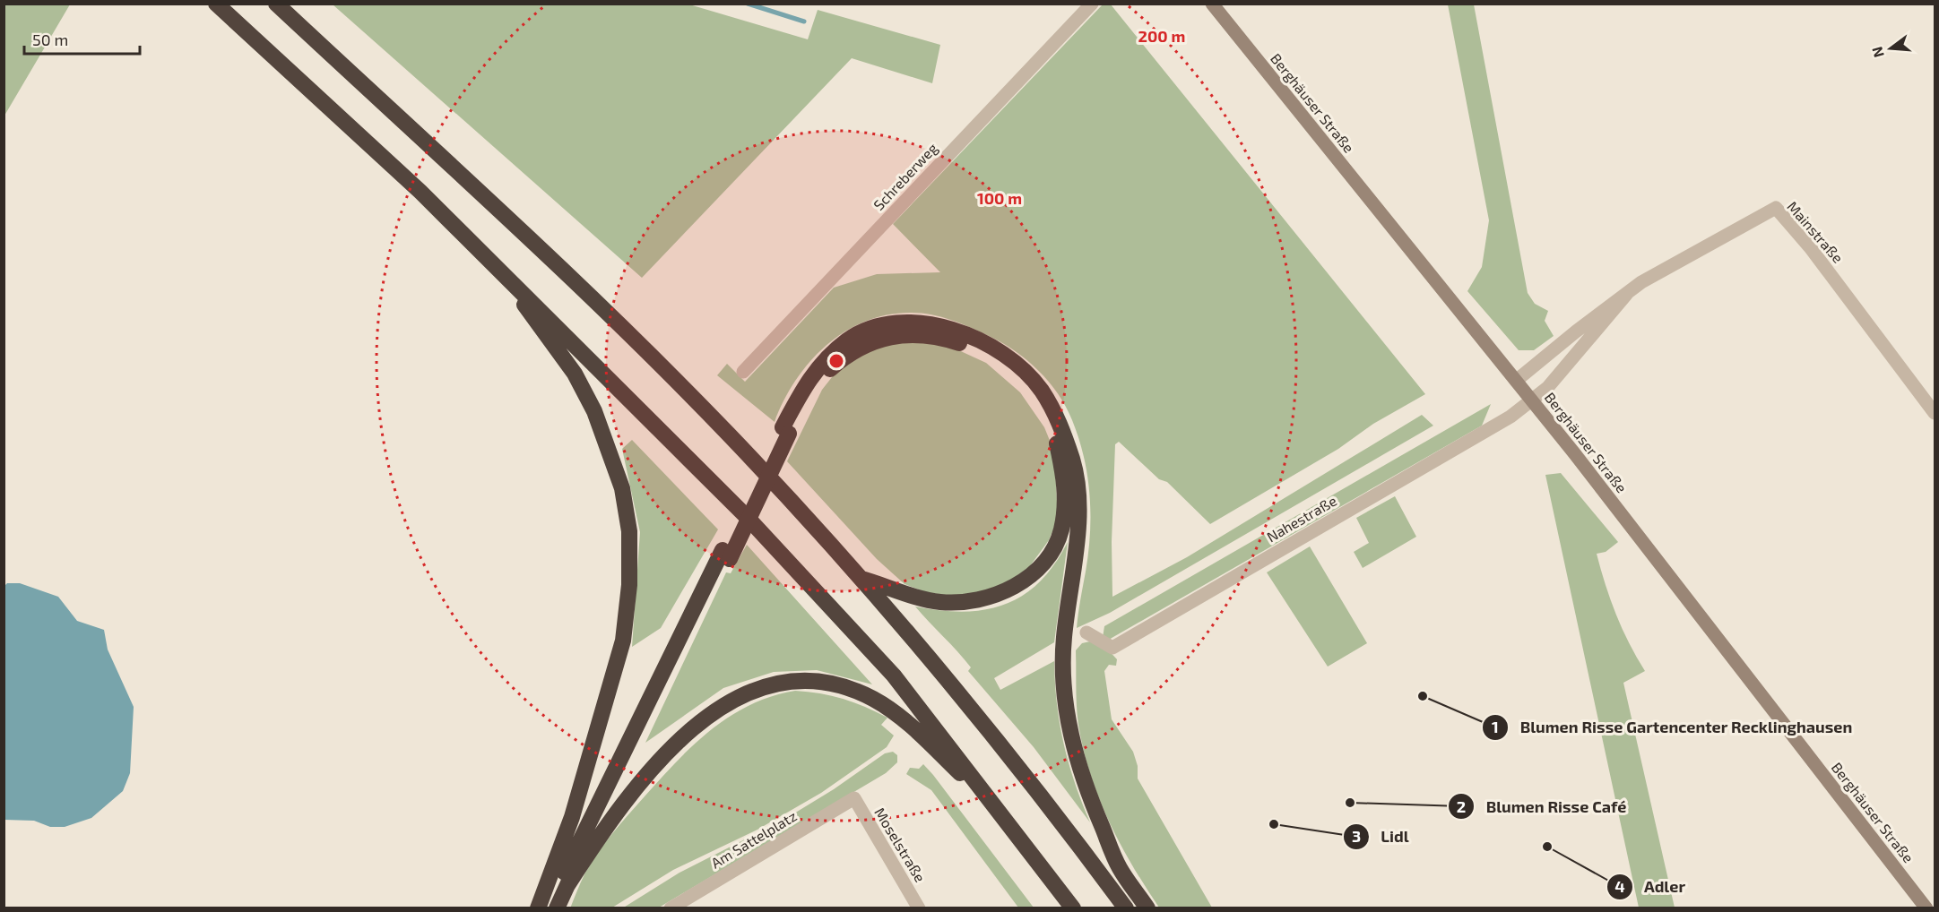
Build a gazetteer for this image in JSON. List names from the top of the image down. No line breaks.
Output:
{"streets":{"street":["Berghäuser Straße","Schreberweg","Mainstraße","Nahestraße","Am Sattelplatz","Moselstraße"]},"crossings":[["Berghäuser Straße","Mainstraße"],["Berghäuser Straße","Nahestraße"],["Mainstraße","Nahestraße"],["Am Sattelplatz","Moselstraße"]],"places":["Blumen Risse Gartencenter Recklinghausen","Blumen Risse Café","Lidl","Adler"],"scale_bar":"50 m","north":"left","rings":["200 m","100 m"]}
